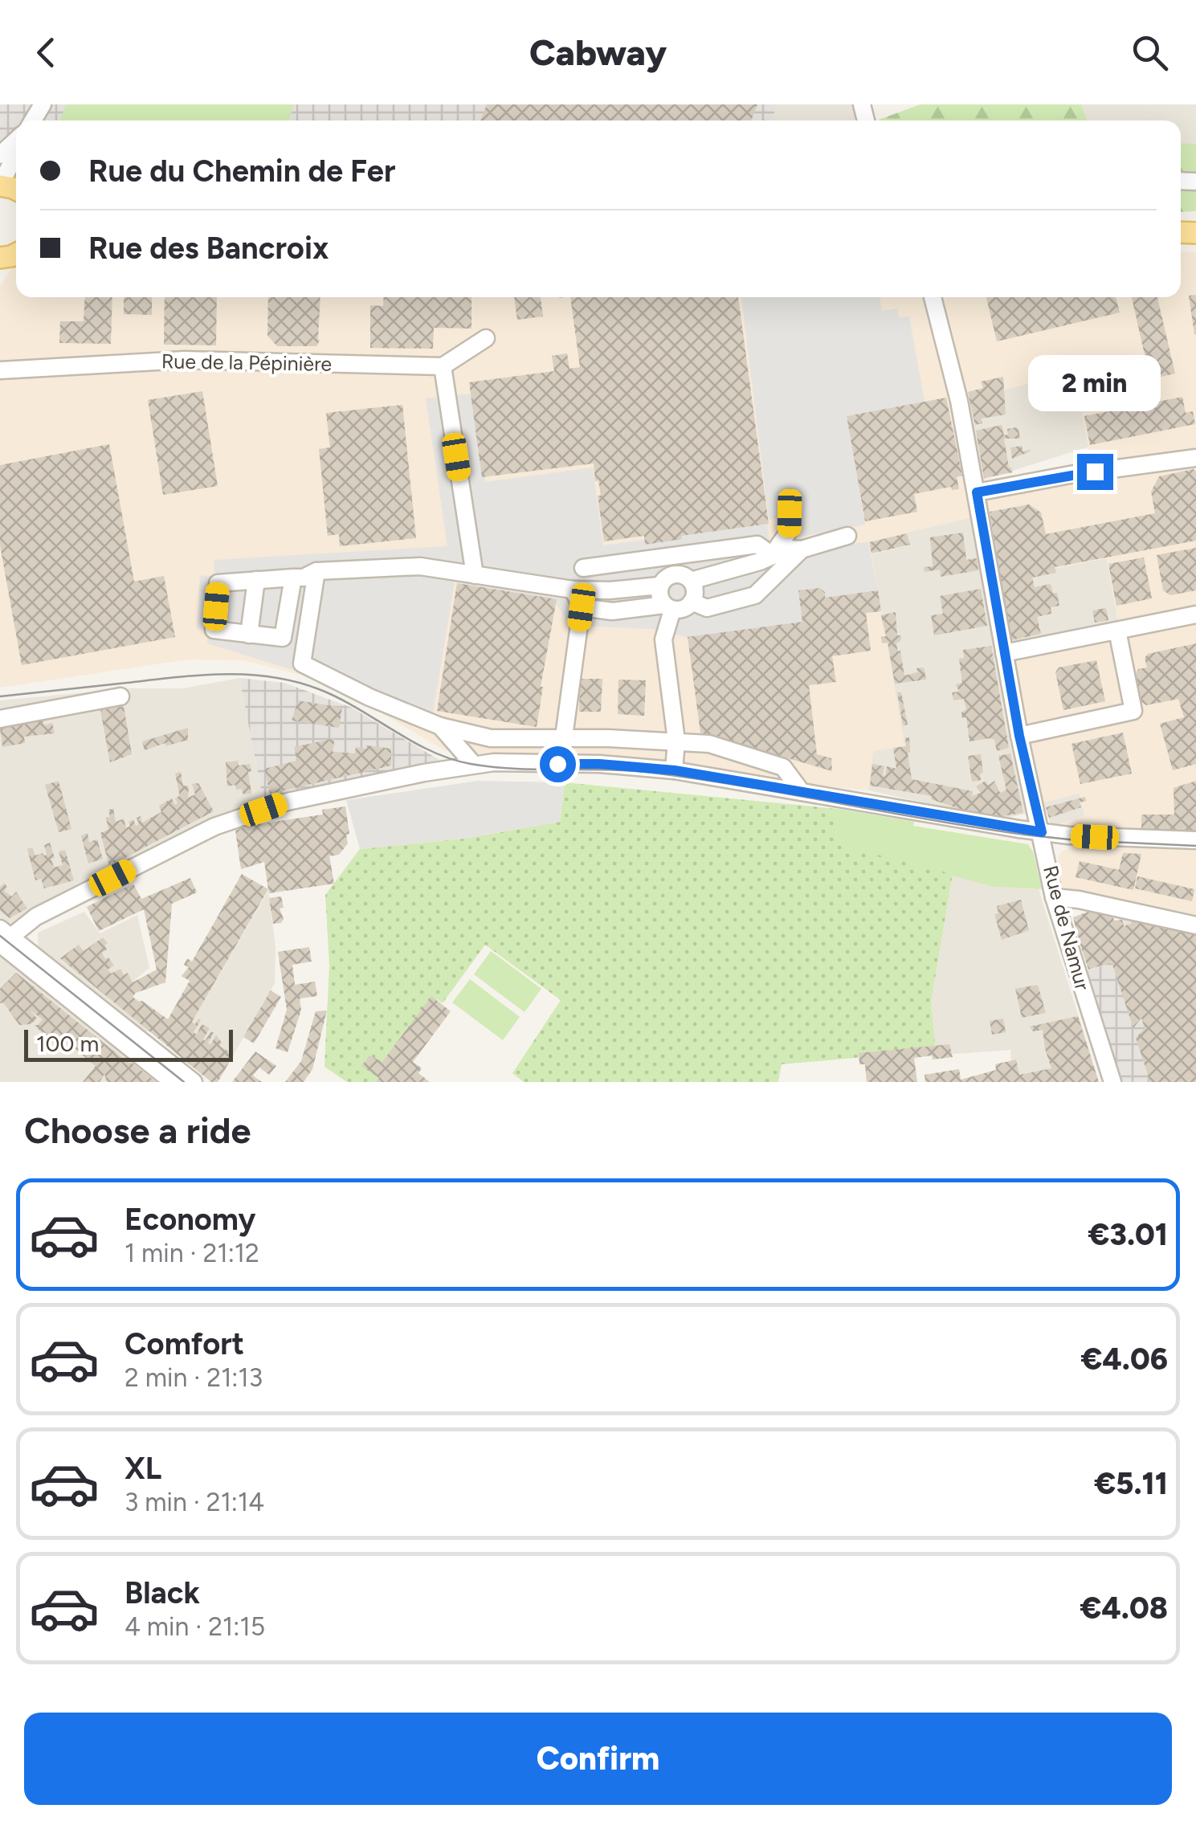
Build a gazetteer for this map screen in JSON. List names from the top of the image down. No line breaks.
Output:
{"streets":{"street":["Rue de la Pépinière","Rue de Namur"]},"scale_bar":"100 m","page":{"header":"Cabway","banner":["Rue du Chemin de Fer","Rue des Bancroix"],"bubble":"2 min","scale":"100 m","heading":"Choose a ride","list":[{"name":"Economy","note":"1 min · 21:12","value":"€3.01"},{"name":"Comfort","note":"2 min · 21:13","value":"€4.06"},{"name":"XL","note":"3 min · 21:14","value":"€5.11"},{"name":"Black","note":"4 min · 21:15","value":"€4.08"}],"buttons":"Confirm"}}
